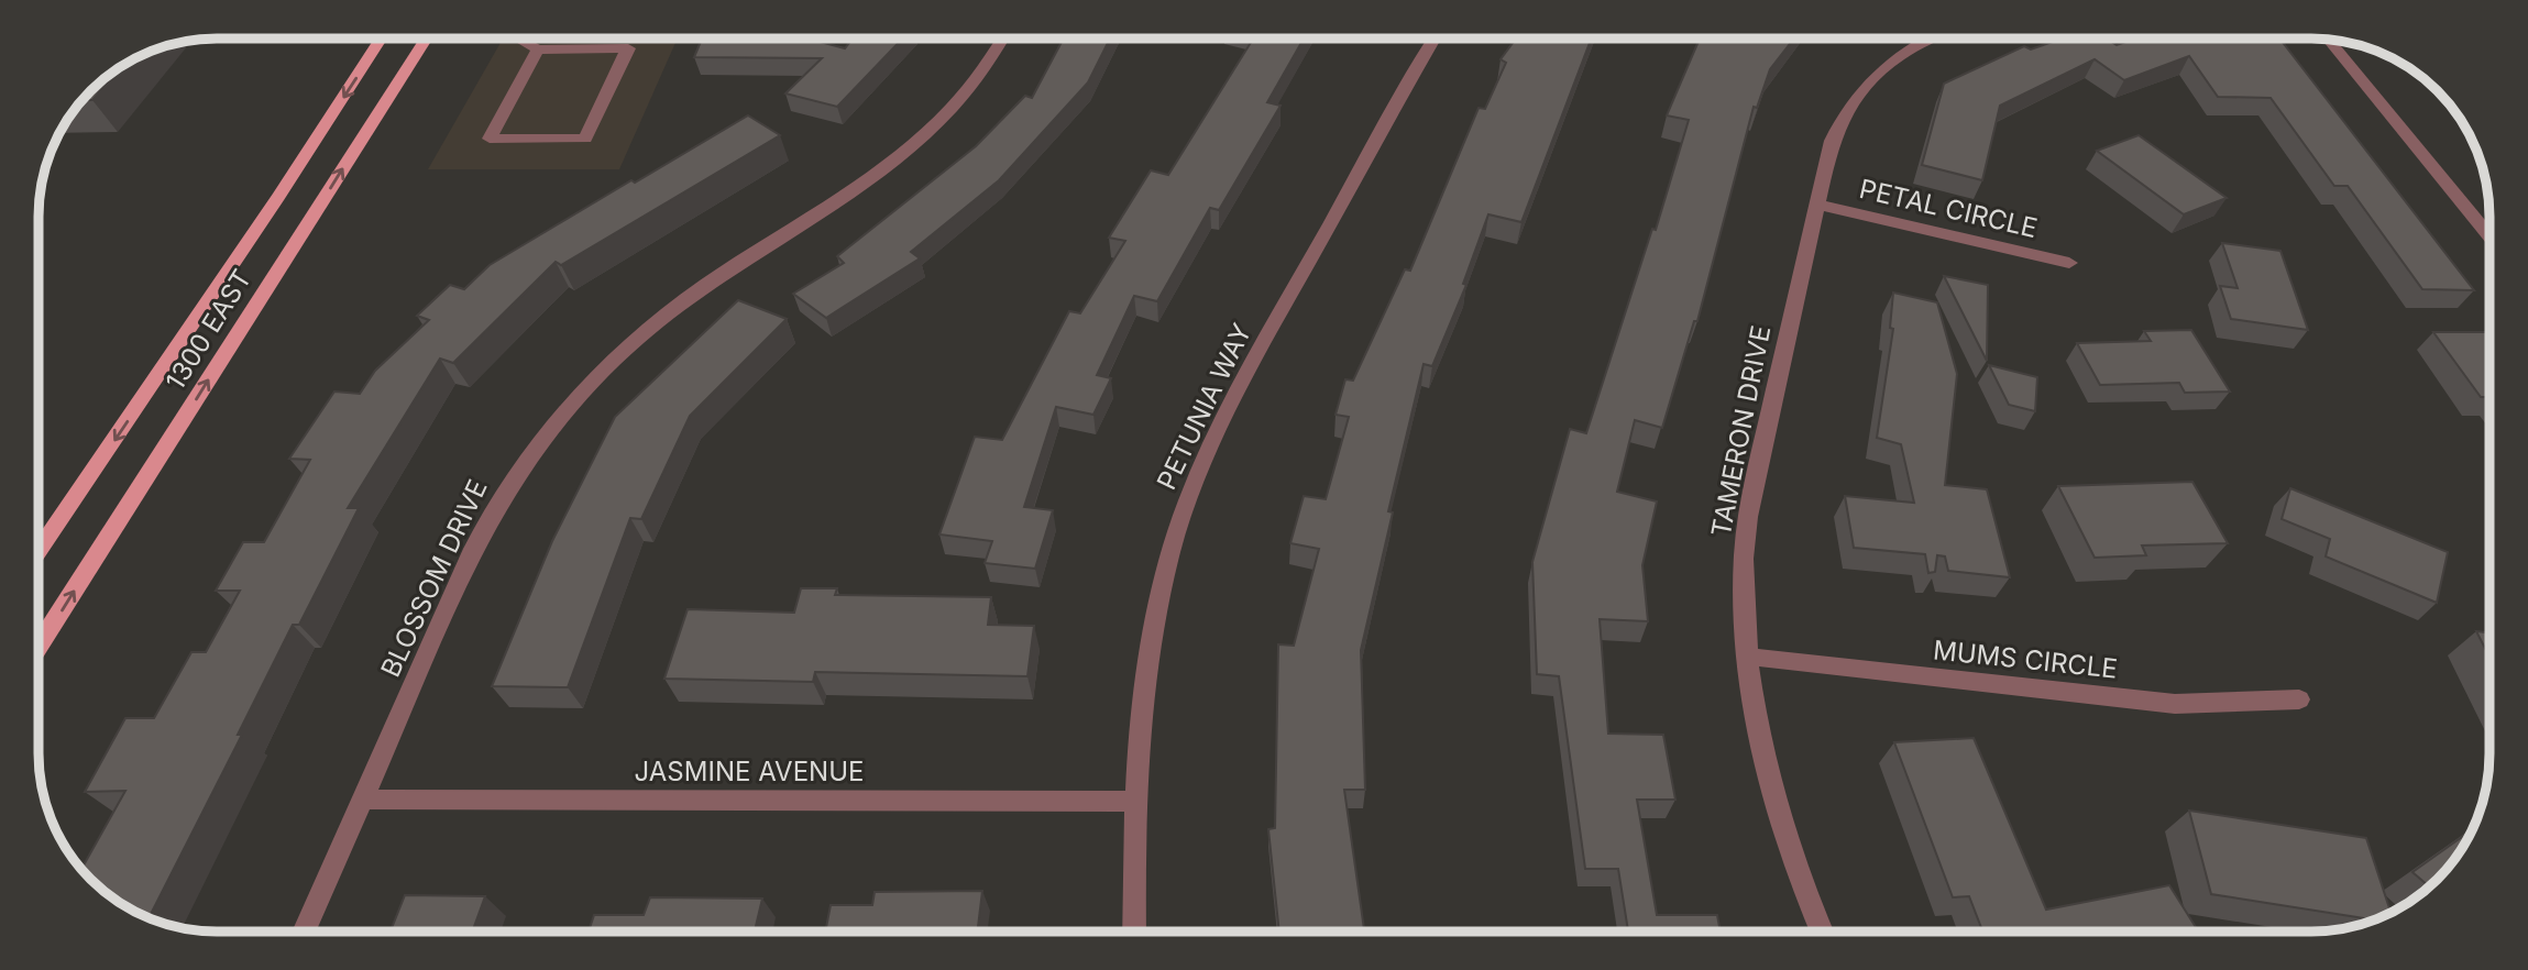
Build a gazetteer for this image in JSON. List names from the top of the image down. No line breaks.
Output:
{"streets":{"main road":["1300 EAST"],"street":["PETAL CIRCLE","PETUNIA WAY","TAMERON DRIVE","BLOSSOM DRIVE","MUMS CIRCLE","JASMINE AVENUE"]},"crossings":[["PETAL CIRCLE","TAMERON DRIVE"],["PETUNIA WAY","JASMINE AVENUE"],["TAMERON DRIVE","MUMS CIRCLE"],["BLOSSOM DRIVE","JASMINE AVENUE"]]}
